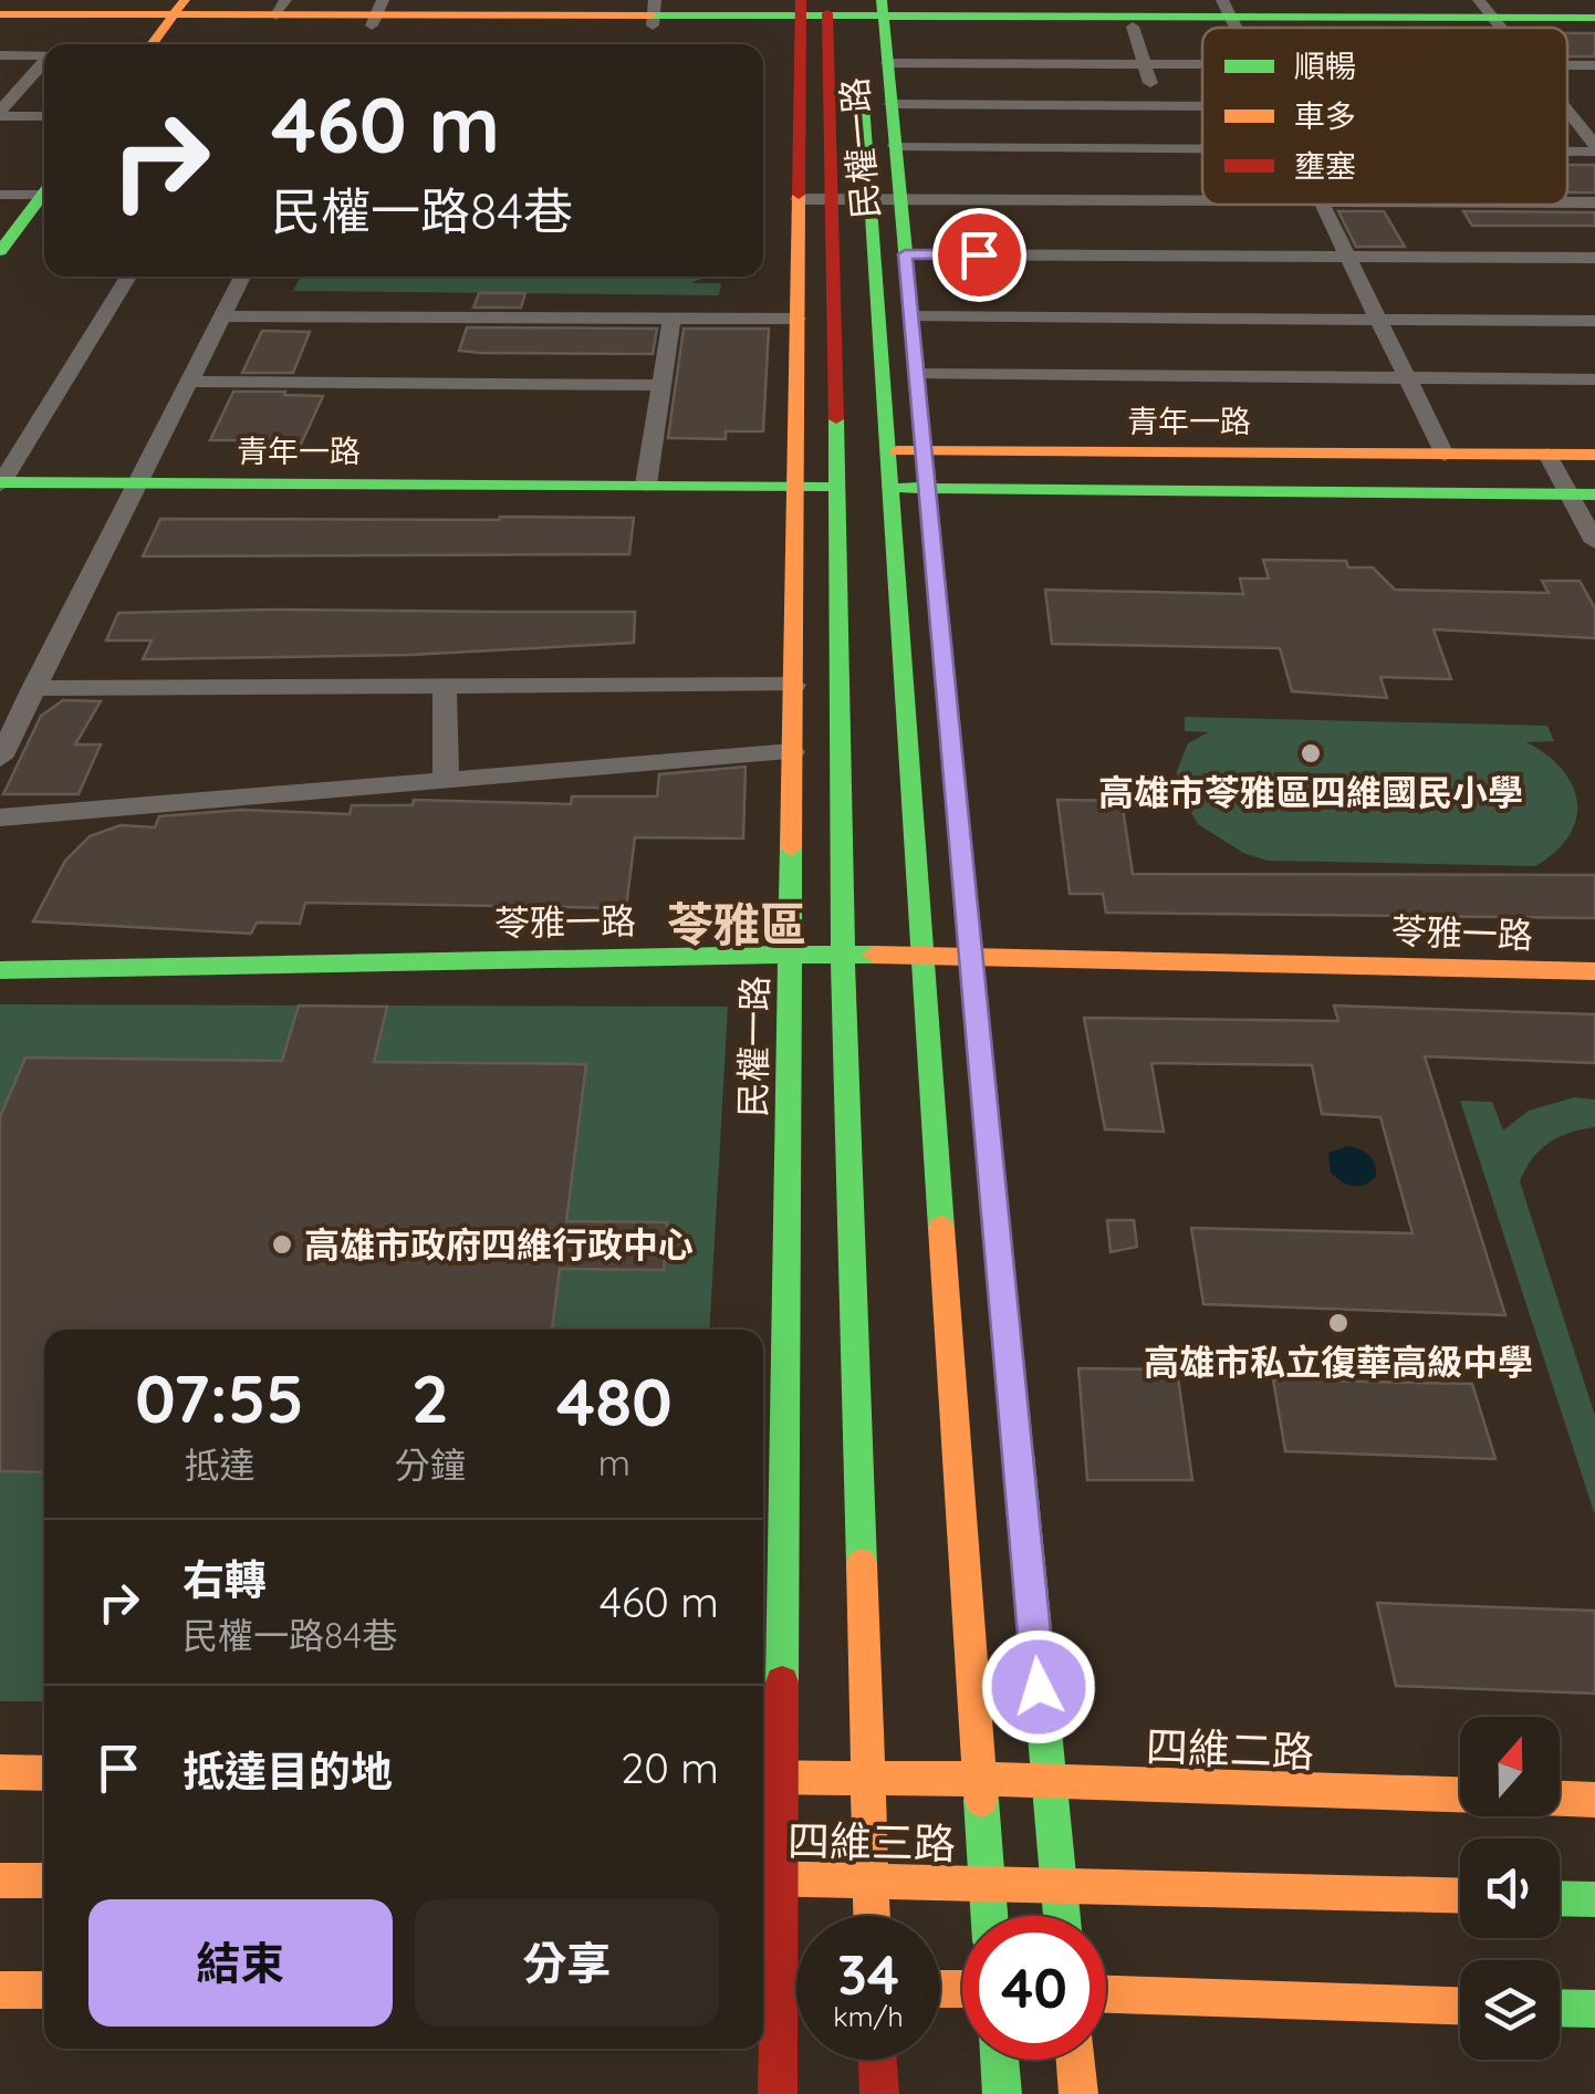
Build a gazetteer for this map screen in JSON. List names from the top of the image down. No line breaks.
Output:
{"streets":{"street":["民權一路","青年一路","苓雅一路","四維二路","四維三路"]},"crossings":[["民權一路","青年一路"],["民權一路","苓雅一路"],["民權一路","四維二路"],["民權一路","四維三路"],["四維二路","四維三路"]],"districts":["苓雅區"],"places":["高雄市苓雅區四維國民小學","高雄市政府四維行政中心","高雄市私立復華高級中學"],"legend":["順暢","車多","壅塞"],"north":"top","page":{"turn":["460 m","民權一路84巷"],"eta":["07:55","抵達","2","分鐘","480","m"],"list":[{"name":"右轉","note":"民權一路84巷","value":"460 m"},{"name":"抵達目的地","value":"20 m"}],"buttons":["結束","分享"],"speed":"34 km/h","limit":"40"}}
